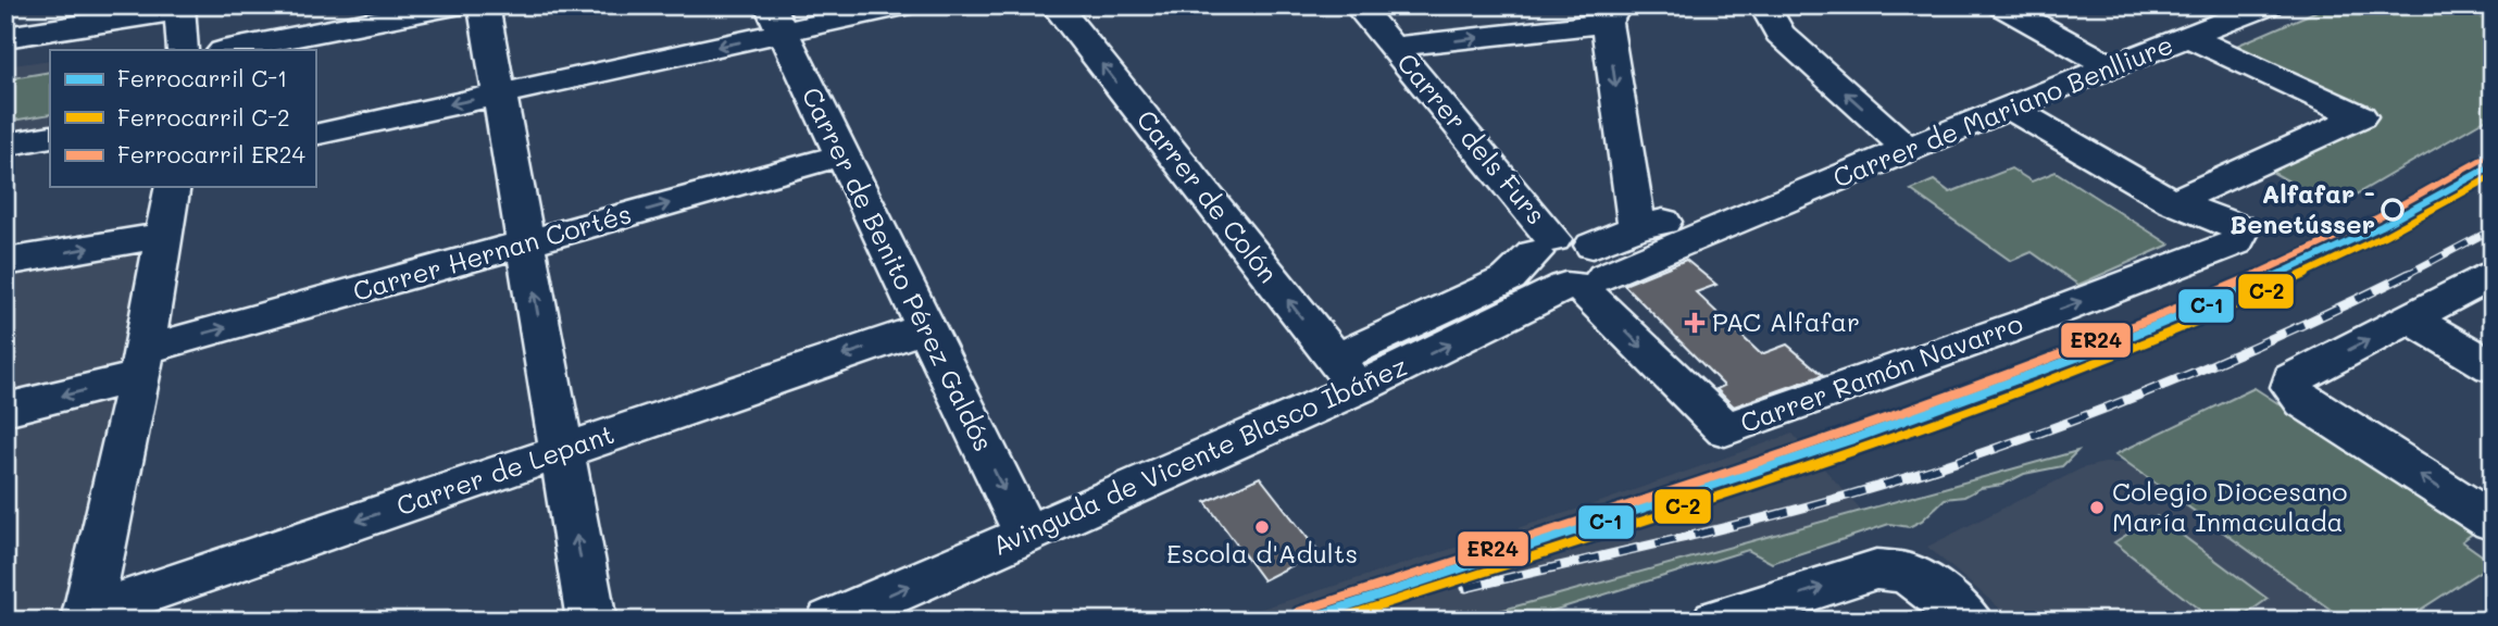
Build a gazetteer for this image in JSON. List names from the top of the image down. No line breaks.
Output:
{"streets":{"street":["Carrer de Mariano Benlliure","Carrer dels Furs","Carrer de Colón","Carrer Hernan Cortés","Carrer de Benito Pérez Galdós","Carrer Ramón Navarro","Avinguda de Vicente Blasco Ibáñez","Carrer de Lepant"]},"crossings":[["Carrer de Mariano Benlliure","Carrer Ramón Navarro"],["Carrer de Mariano Benlliure","Avinguda de Vicente Blasco Ibáñez"],["Carrer dels Furs","Avinguda de Vicente Blasco Ibáñez"],["Carrer de Colón","Avinguda de Vicente Blasco Ibáñez"],["Carrer Hernan Cortés","Carrer de Benito Pérez Galdós"],["Carrer de Benito Pérez Galdós","Avinguda de Vicente Blasco Ibáñez"],["Carrer de Benito Pérez Galdós","Carrer de Lepant"],["Carrer Ramón Navarro","Avinguda de Vicente Blasco Ibáñez"]],"one_way":["Carrer de Colón","Carrer de Benito Pérez Galdós"],"places":{"other":["Alfafar - Benetússer","Colegio Diocesano María Inmaculada","Escola d'Adults"],"health":["PAC Alfafar"]},"lines":["rail line ER24","rail line C-1","rail line C-2"],"legend":["Ferrocarril C-1","Ferrocarril C-2","Ferrocarril ER24"]}
